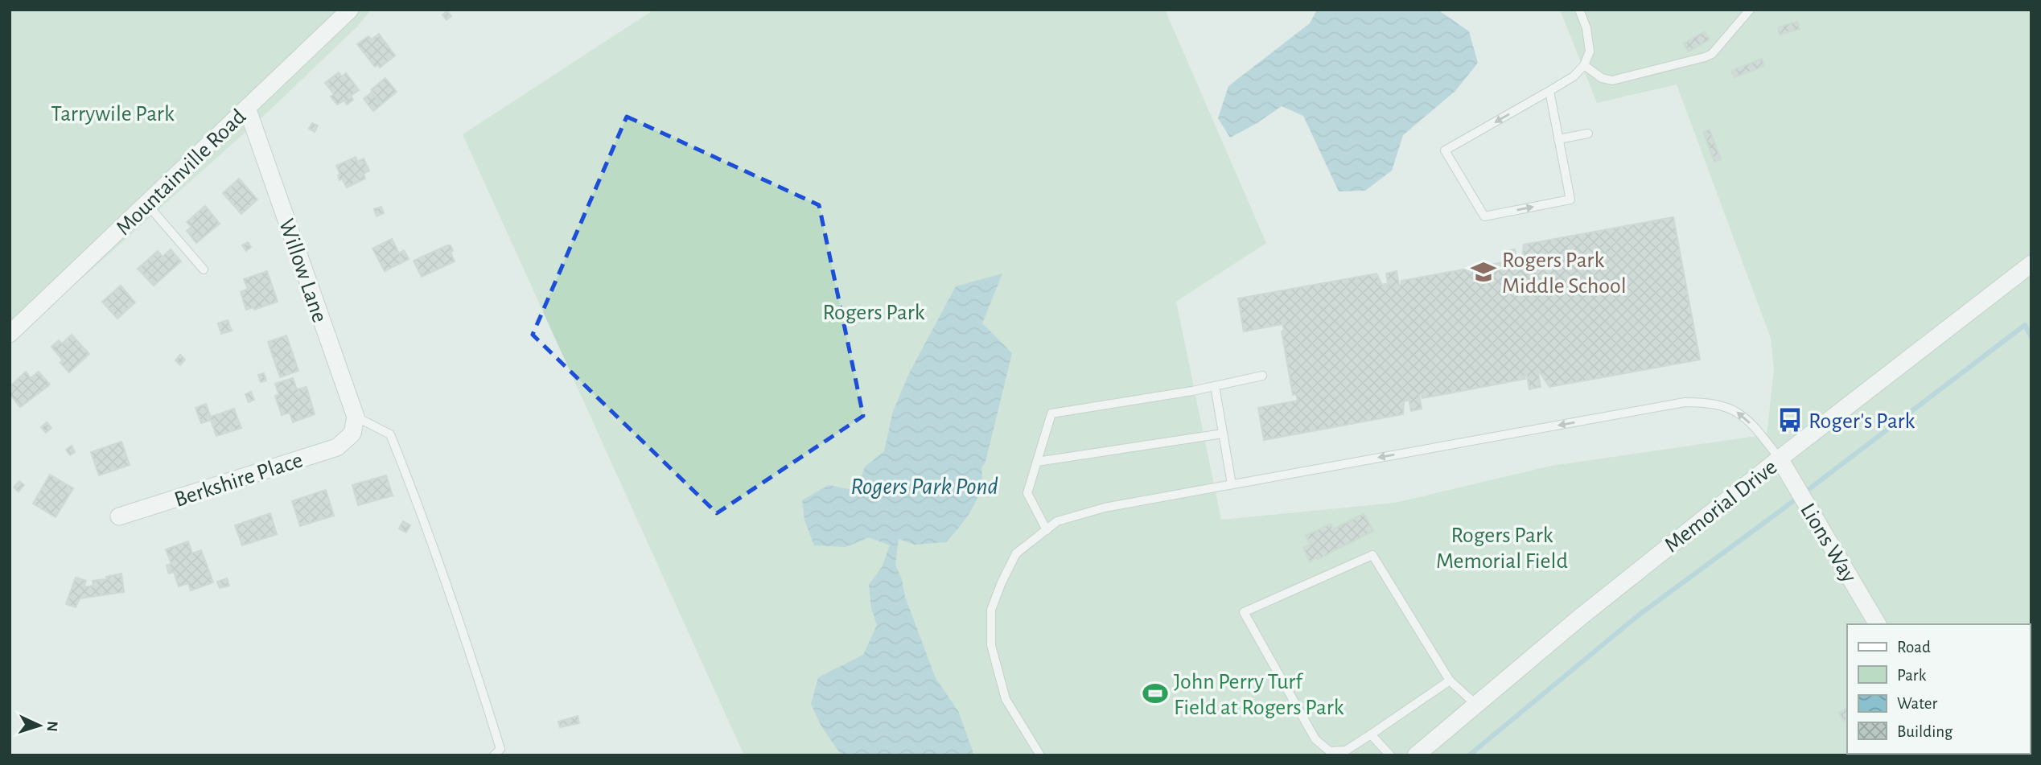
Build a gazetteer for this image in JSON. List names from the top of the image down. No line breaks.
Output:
{"streets":{"street":["Mountainville Road","Willow Lane","Berkshire Place","Memorial Drive","Lions Way"]},"crossings":[["Mountainville Road","Willow Lane"],["Willow Lane","Berkshire Place"],["Memorial Drive","Lions Way"]],"water":["Rogers Park Pond"],"parks":["Tarrywile Park","Rogers Park","Rogers Park Memorial Field"],"places":{"school or university":["Rogers Park Middle School"],"bus stop":["Roger's Park"],"sports":["John Perry Turf Field at Rogers Park"]},"legend":["Road","Park","Water","Building"],"north":"right"}
